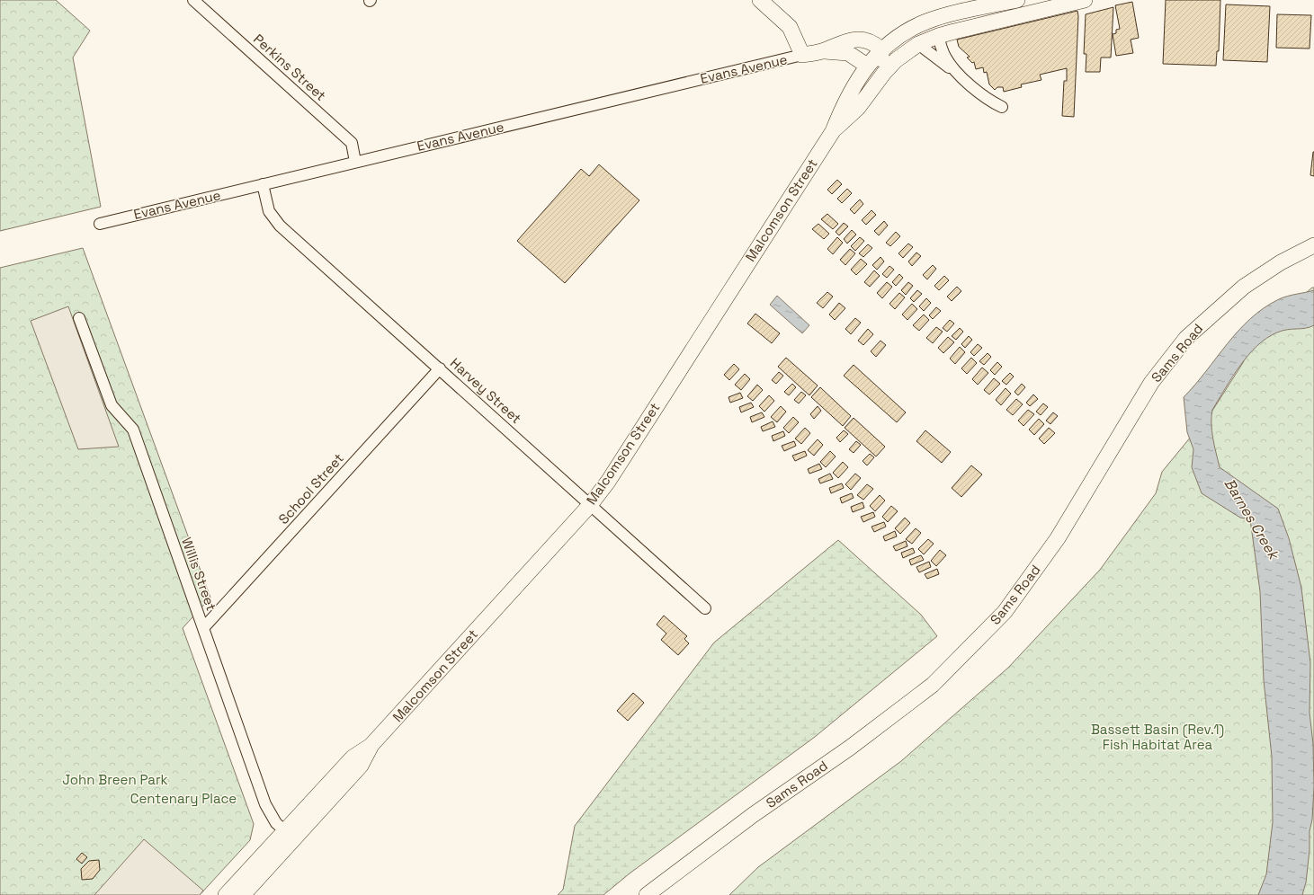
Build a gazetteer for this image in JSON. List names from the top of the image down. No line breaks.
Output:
{"streets":{"main road":["Evans Avenue","Malcomson Street","Sams Road"],"street":["Perkins Street","Harvey Street","School Street","Willis Street"]},"crossings":[["Perkins Street","Evans Avenue"],["Evans Avenue","Malcomson Street"],["Evans Avenue","Harvey Street"],["Malcomson Street","Harvey Street"],["Malcomson Street","Willis Street"],["Harvey Street","School Street"],["School Street","Willis Street"]],"water":["Barnes Creek"],"parks":["Bassett Basin (Rev.1) Fish Habitat Area","John Breen Park","Centenary Place"]}
